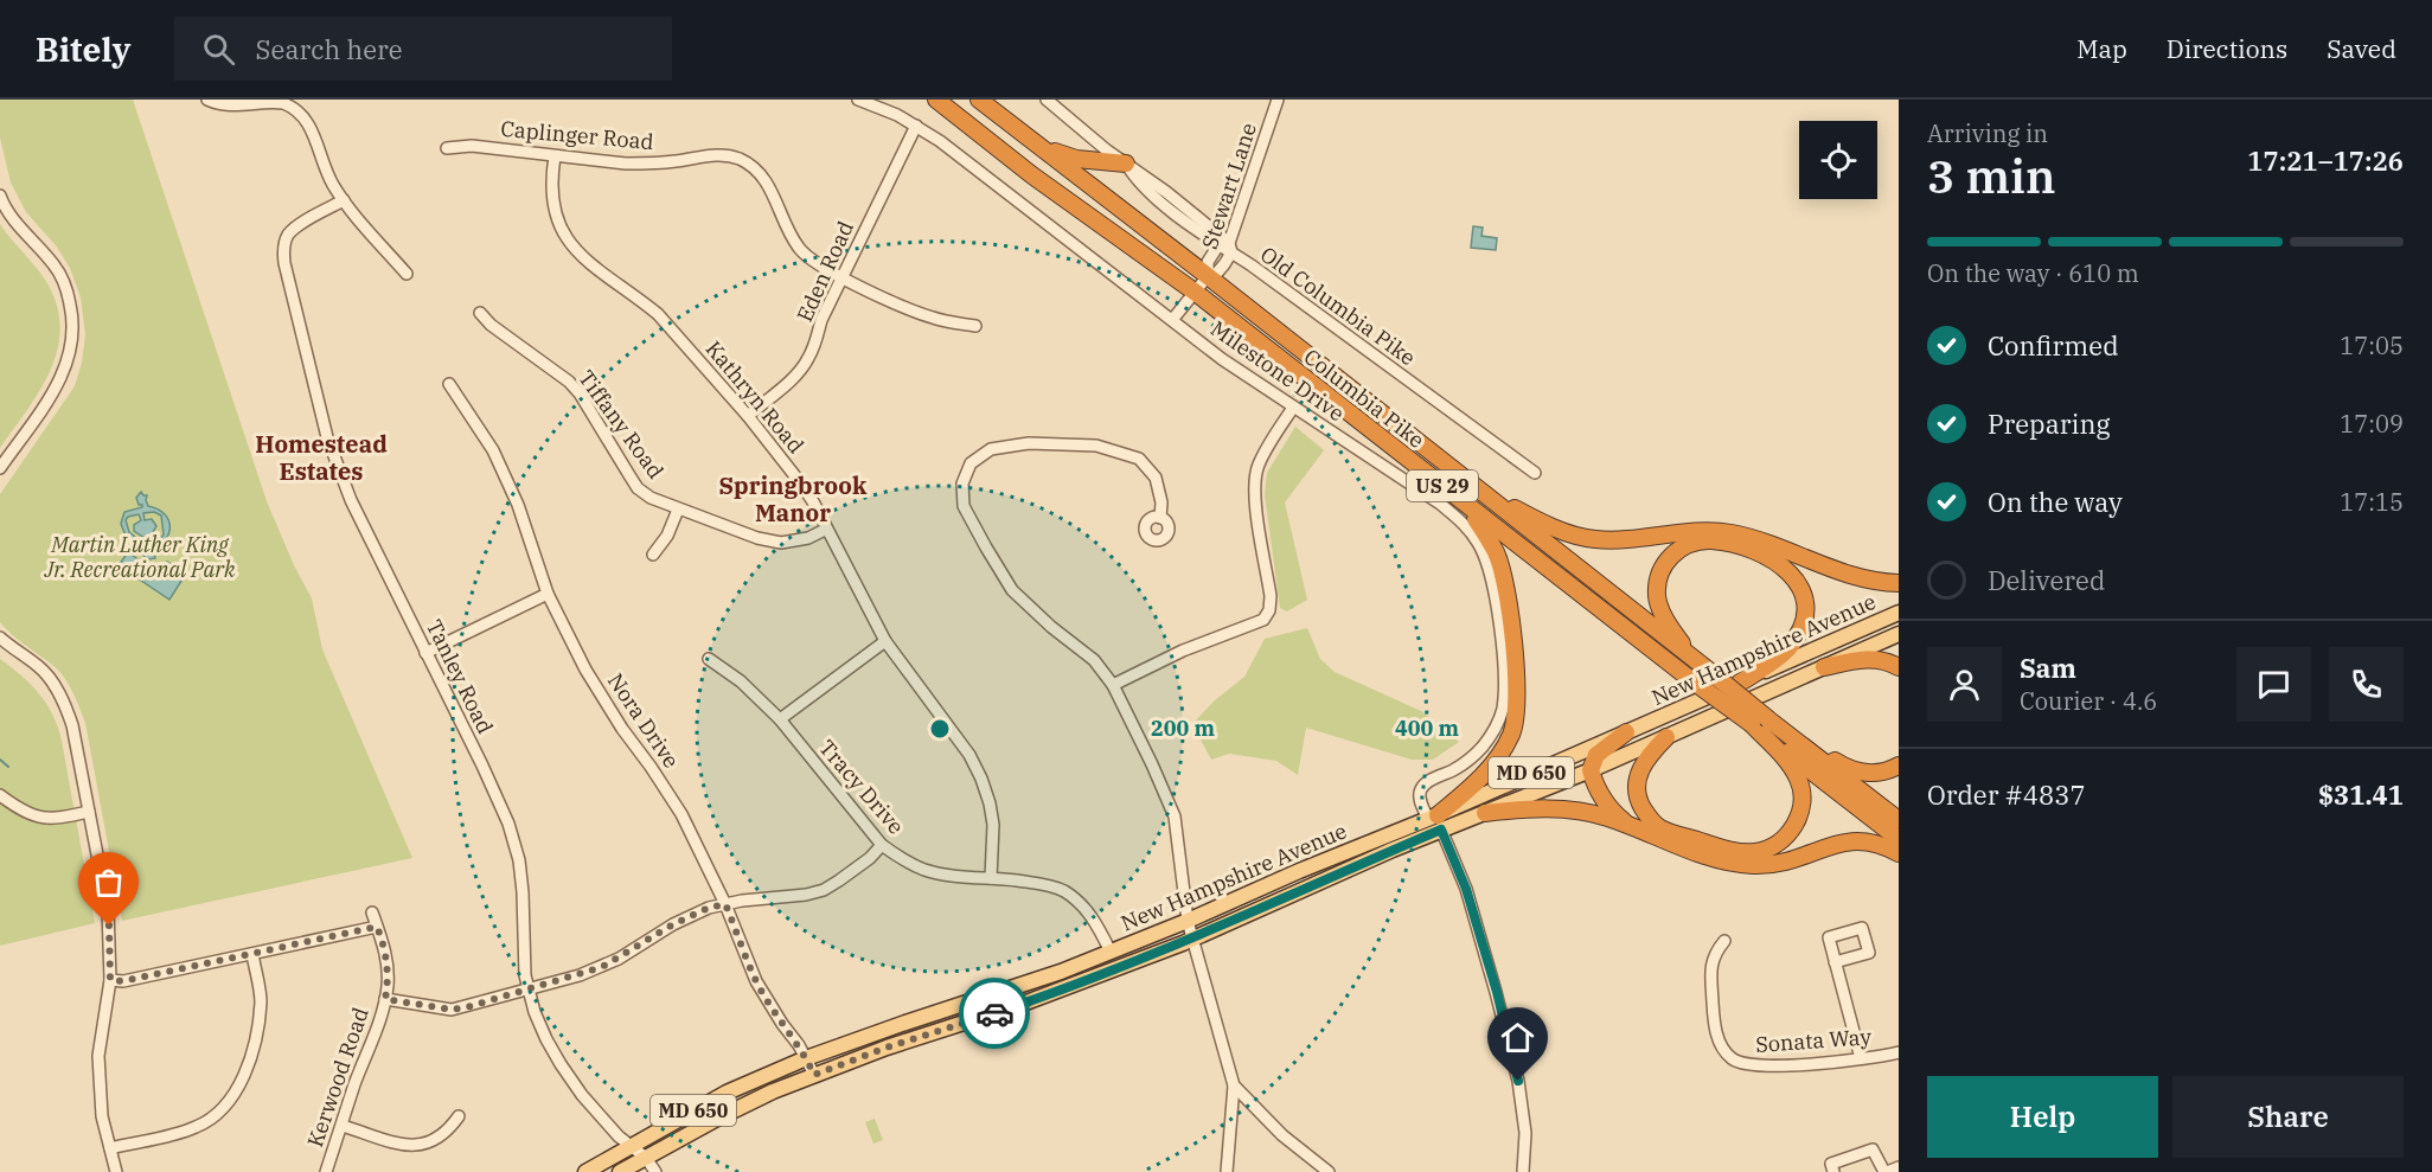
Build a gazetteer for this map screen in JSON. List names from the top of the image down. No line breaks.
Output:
{"streets":{"highway":["Columbia Pike","US 29"],"main road":["New Hampshire Avenue","MD 650"],"street":["Caplinger Road","Stewart Lane","Eden Road","Old Columbia Pike","Milestone Drive","Kathryn Road","Tiffany Road","Tanley Road","Nora Drive","Tracy Drive","Sonata Way","Kerwood Road"]},"crossings":[["Caplinger Road","Eden Road"],["Caplinger Road","Kathryn Road"],["Stewart Lane","Old Columbia Pike"],["Stewart Lane","Milestone Drive"],["Stewart Lane","Columbia Pike"],["Eden Road","Milestone Drive"],["Eden Road","Kathryn Road"],["Milestone Drive","New Hampshire Avenue"],["Kathryn Road","Tiffany Road"],["Kathryn Road","Tracy Drive"],["New Hampshire Avenue","Tanley Road"],["New Hampshire Avenue","Nora Drive"],["New Hampshire Avenue","Tracy Drive"]],"districts":["Homestead Estates","Springbrook Manor"],"parks":["Martin Luther King Jr. Recreational Park"],"page":{"header":"Bitely","search":"Search here","nav":["Map","Directions","Saved"],"heading":["3 min","Arriving in","17:21–17:26"],"panel":["Sam","Courier · 4.6","Order #4837","$31.41"],"bar":"On the way · 610 m","list":[["Confirmed","17:05"],["Preparing","17:09"],["On the way","17:15"],"Delivered"],"buttons":["Help","Share"]},"rings":["200 m","400 m"]}
